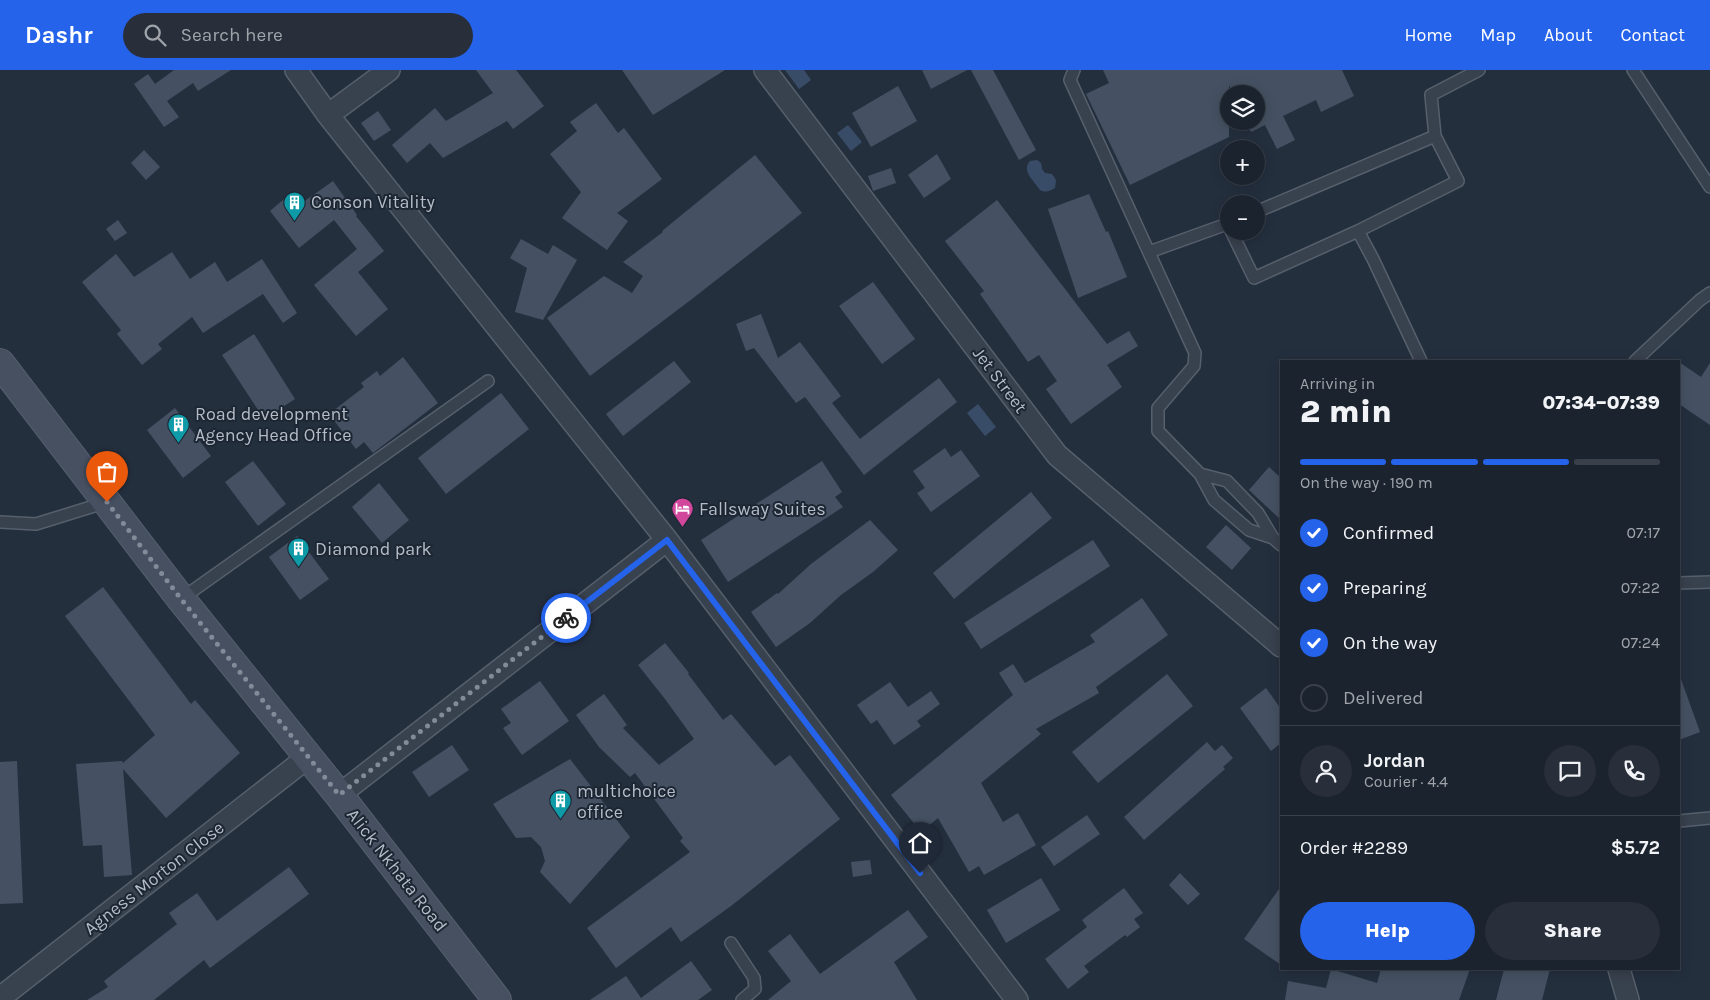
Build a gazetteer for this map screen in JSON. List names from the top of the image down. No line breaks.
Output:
{"streets":{"main road":["Alick Nkhata Road"],"street":["Jet Street","Agness Morton Close"]},"crossings":[["Alick Nkhata Road","Agness Morton Close"]],"places":{"building":["Conson Vitality","Road development Agency Head Office","Diamond park","multichoice office"],"hotel":["Fallsway Suites"]},"page":{"header":"Dashr","search":"Search here","nav":["Home","Map","About","Contact"],"map_buttons":["+","−"],"heading":["2 min","Arriving in","07:34–07:39"],"panel":["Jordan","Courier · 4.4","Order #2289","$5.72"],"bar":"On the way · 190 m","list":[["Confirmed","07:17"],["Preparing","07:22"],["On the way","07:24"],"Delivered"],"buttons":["Help","Share"]}}
